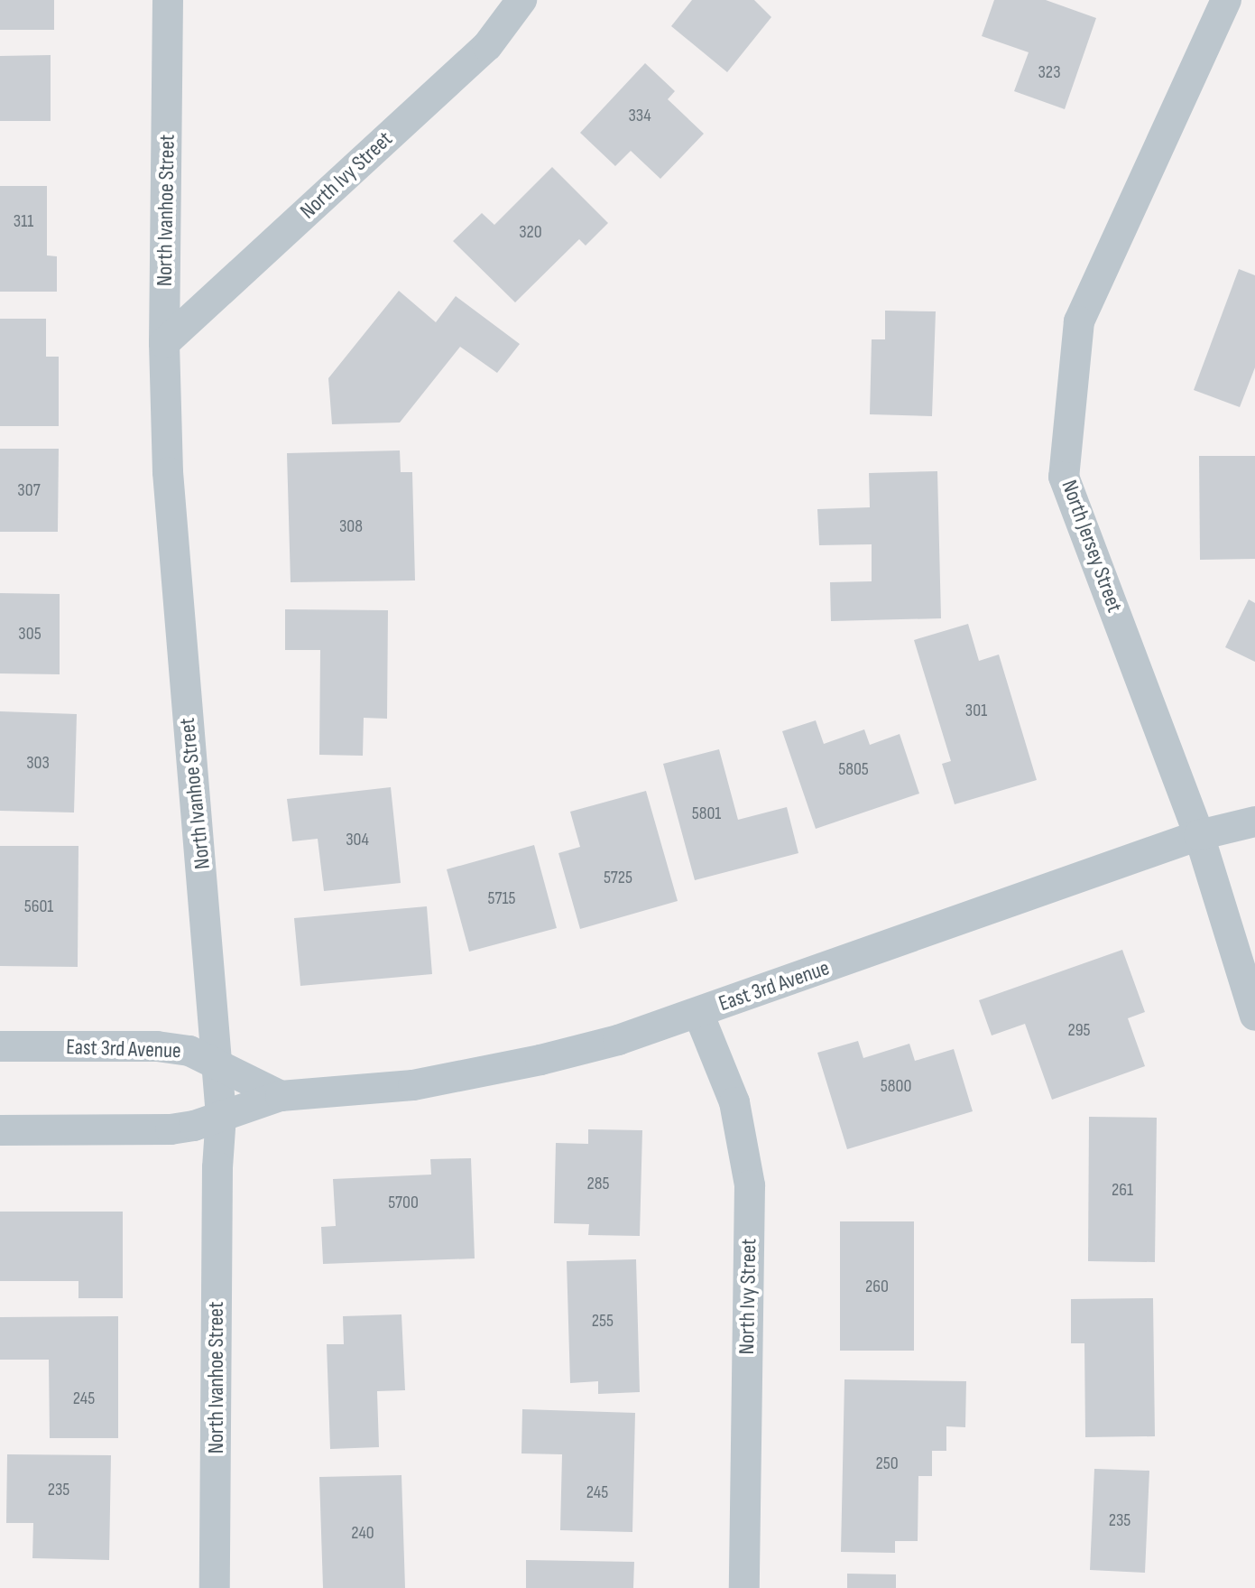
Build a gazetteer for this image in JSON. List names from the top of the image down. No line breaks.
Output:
{"streets":{"street":["North Ivy Street","North Ivanhoe Street","North Jersey Street","East 3rd Avenue"]},"crossings":[["North Ivy Street","North Ivanhoe Street"],["North Ivy Street","East 3rd Avenue"],["North Ivanhoe Street","East 3rd Avenue"],["North Jersey Street","East 3rd Avenue"]],"house_numbers":["323","334","311","320","307","308","305","301","303","5805","5801","304","5725","5715","5601","295","5800","285","261","5700","260","255","245","250","235","245","235","240"]}
